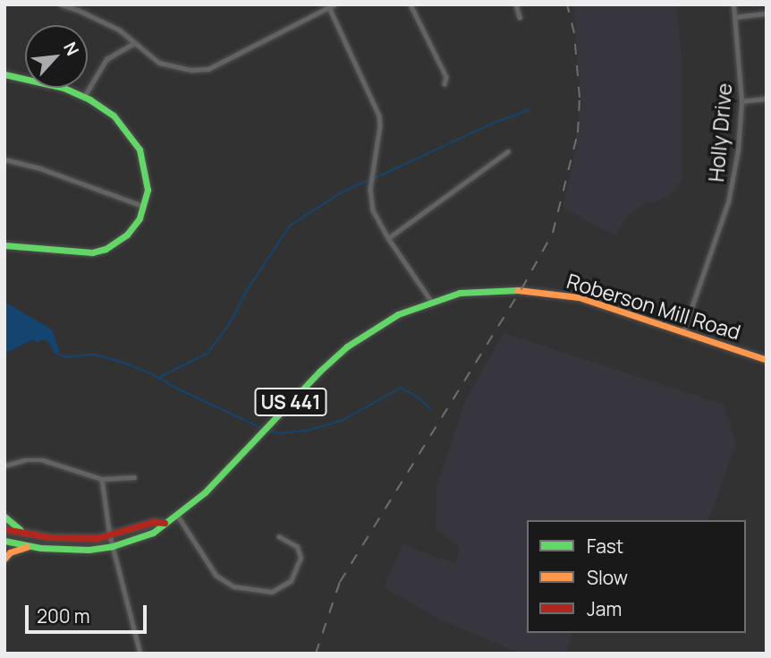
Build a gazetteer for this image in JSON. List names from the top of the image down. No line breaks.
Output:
{"streets":{"main road":["Roberson Mill Road","US 441"],"street":["Holly Drive"]},"crossings":[["Holly Drive","Roberson Mill Road"]],"legend":["Fast","Slow","Jam"],"scale_bar":"200 m","north":"top right"}
